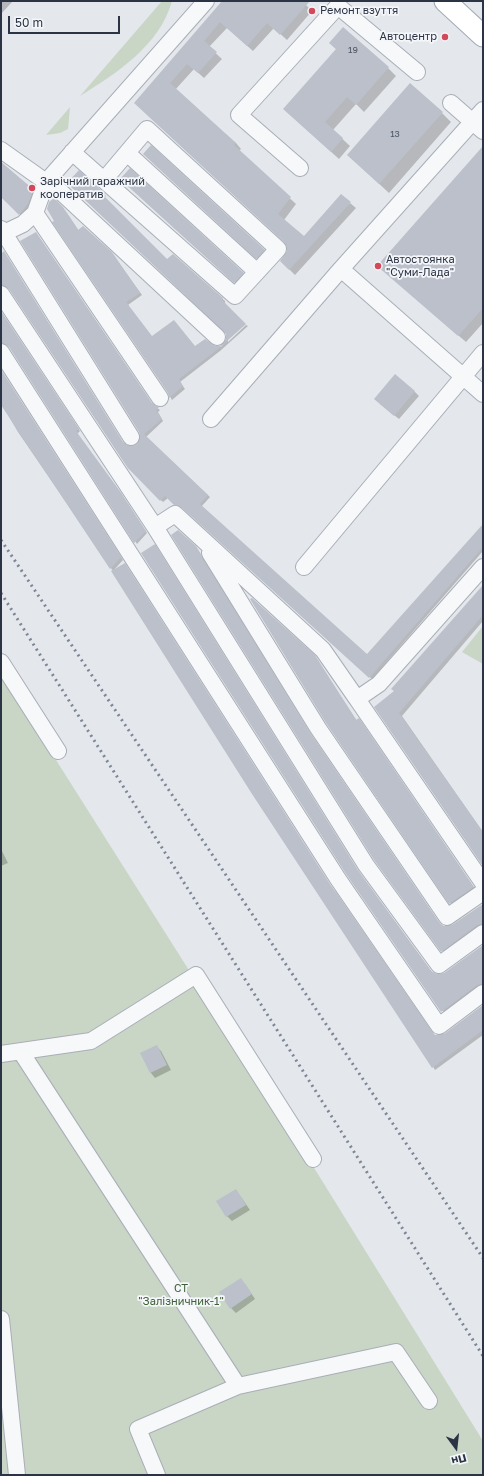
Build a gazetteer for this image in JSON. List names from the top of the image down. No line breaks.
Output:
{"parks":["СТ \"Залізничник-1\""],"places":["Ремонт взуття","Автоцентр","Зарічний гаражний кооператив","Автостоянка \"Суми-Лада\""],"house_numbers":["19","13"],"scale_bar":"50 m","north":"bottom"}
